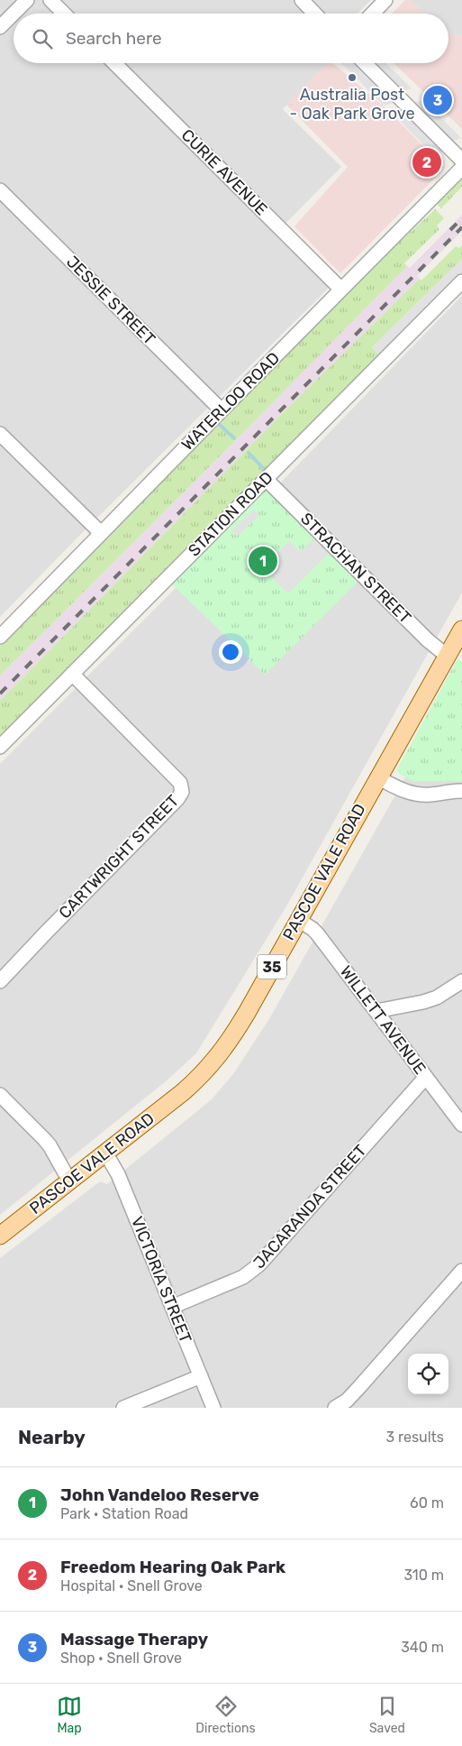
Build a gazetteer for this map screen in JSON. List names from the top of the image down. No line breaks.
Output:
{"streets":{"main road":["PASCOE VALE ROAD","35"],"street":["CURIE AVENUE","JESSIE STREET","WATERLOO ROAD","STATION ROAD","STRACHAN STREET","CARTWRIGHT STREET","WILLETT AVENUE","JACARANDA STREET","VICTORIA STREET"]},"crossings":[["CURIE AVENUE","WATERLOO ROAD"],["JESSIE STREET","WATERLOO ROAD"],["STATION ROAD","STRACHAN STREET"],["STATION ROAD","CARTWRIGHT STREET"],["STRACHAN STREET","PASCOE VALE ROAD"],["PASCOE VALE ROAD","WILLETT AVENUE"],["PASCOE VALE ROAD","VICTORIA STREET"],["WILLETT AVENUE","JACARANDA STREET"],["JACARANDA STREET","VICTORIA STREET"]],"places":["Australia Post - Oak Park Grove"],"page":{"search":"Search here","pins":["3","2","1"],"heading":["Nearby","3 results"],"list":[{"mark":"1","name":"John Vandeloo Reserve","note":"Park · Station Road","value":"60 m"},{"mark":"2","name":"Freedom Hearing Oak Park","note":"Hospital · Snell Grove","value":"310 m"},{"mark":"3","name":"Massage Therapy","note":"Shop · Snell Grove","value":"340 m"}],"nav":["Map","Directions","Saved"]}}
